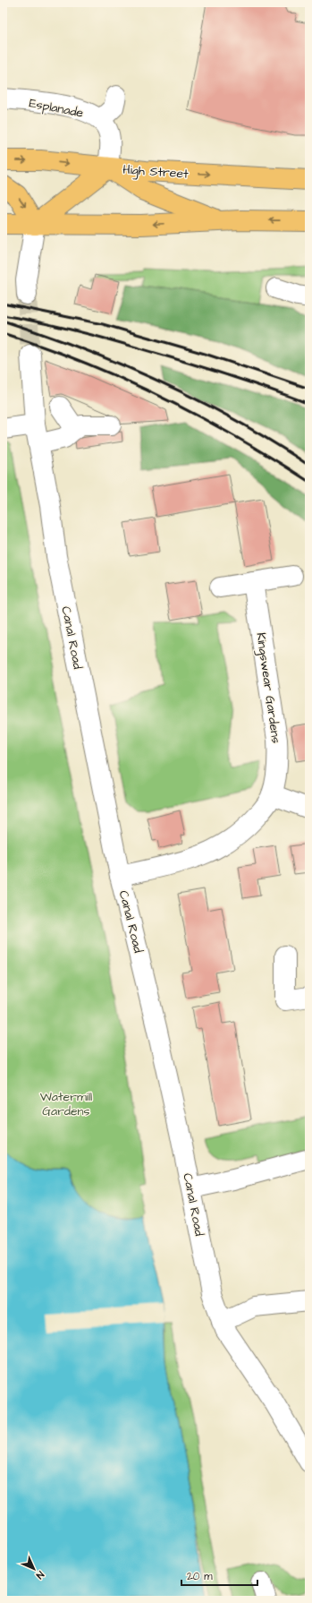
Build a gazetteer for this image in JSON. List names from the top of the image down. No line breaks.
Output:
{"streets":{"main road":["High Street"],"street":["Esplanade","Canal Road","Kingswear Gardens"]},"crossings":[["Esplanade","High Street"],["Canal Road","Kingswear Gardens"]],"parks":["Watermill Gardens"],"scale_bar":"20 m","north":"bottom right"}
